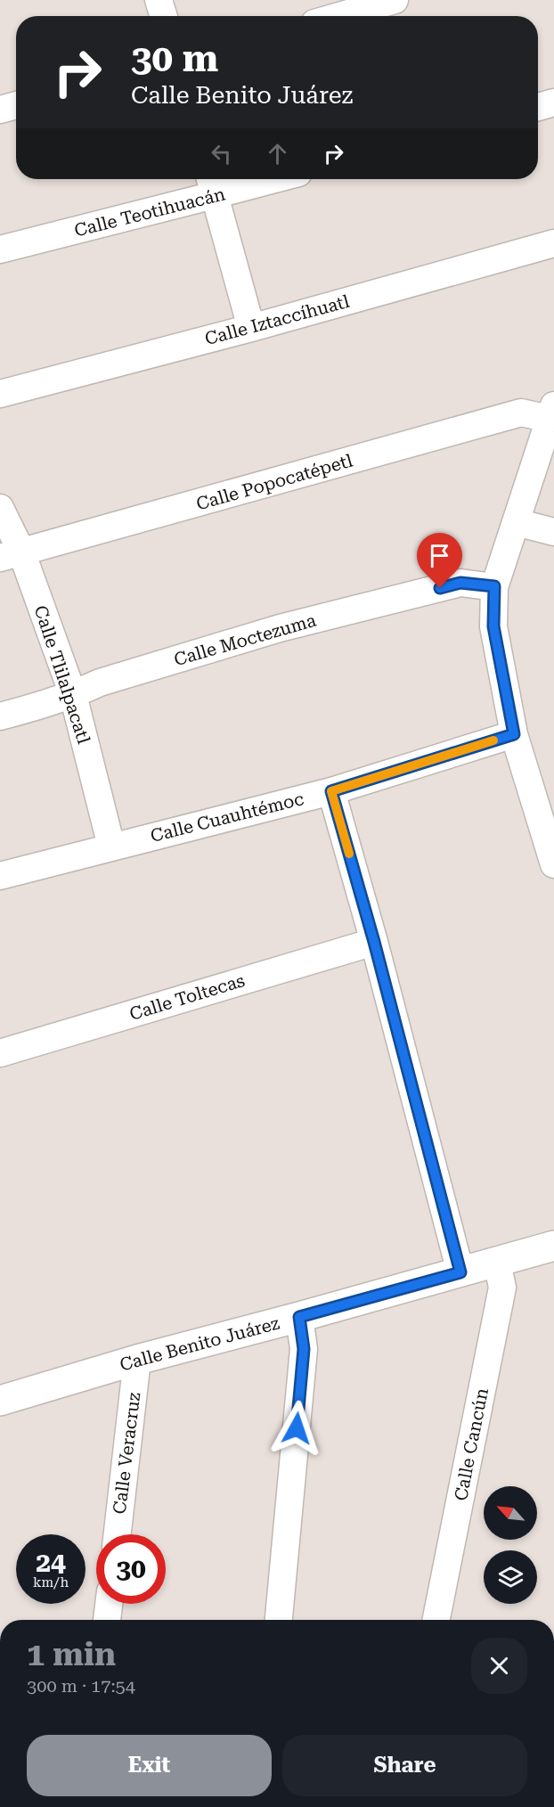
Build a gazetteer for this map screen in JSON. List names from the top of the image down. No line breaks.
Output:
{"streets":{"street":["Calle Teotihuacán","Calle Iztaccíhuatl","Calle Popocatépetl","Calle Moctezuma","Calle Tlilalpacatl","Calle Cuauhtémoc","Calle Toltecas","Calle Benito Juárez","Calle Cancún","Calle Veracruz"]},"crossings":[["Calle Popocatépetl","Calle Tlilalpacatl"],["Calle Moctezuma","Calle Tlilalpacatl"],["Calle Tlilalpacatl","Calle Cuauhtémoc"],["Calle Benito Juárez","Calle Cancún"],["Calle Benito Juárez","Calle Veracruz"]],"north":"top left","page":{"turn":["30 m","Calle Benito Juárez"],"speed":"24 km/h","limit":"30","heading":["1 min","300 m · 17:54"],"buttons":["Exit","Share"]}}
